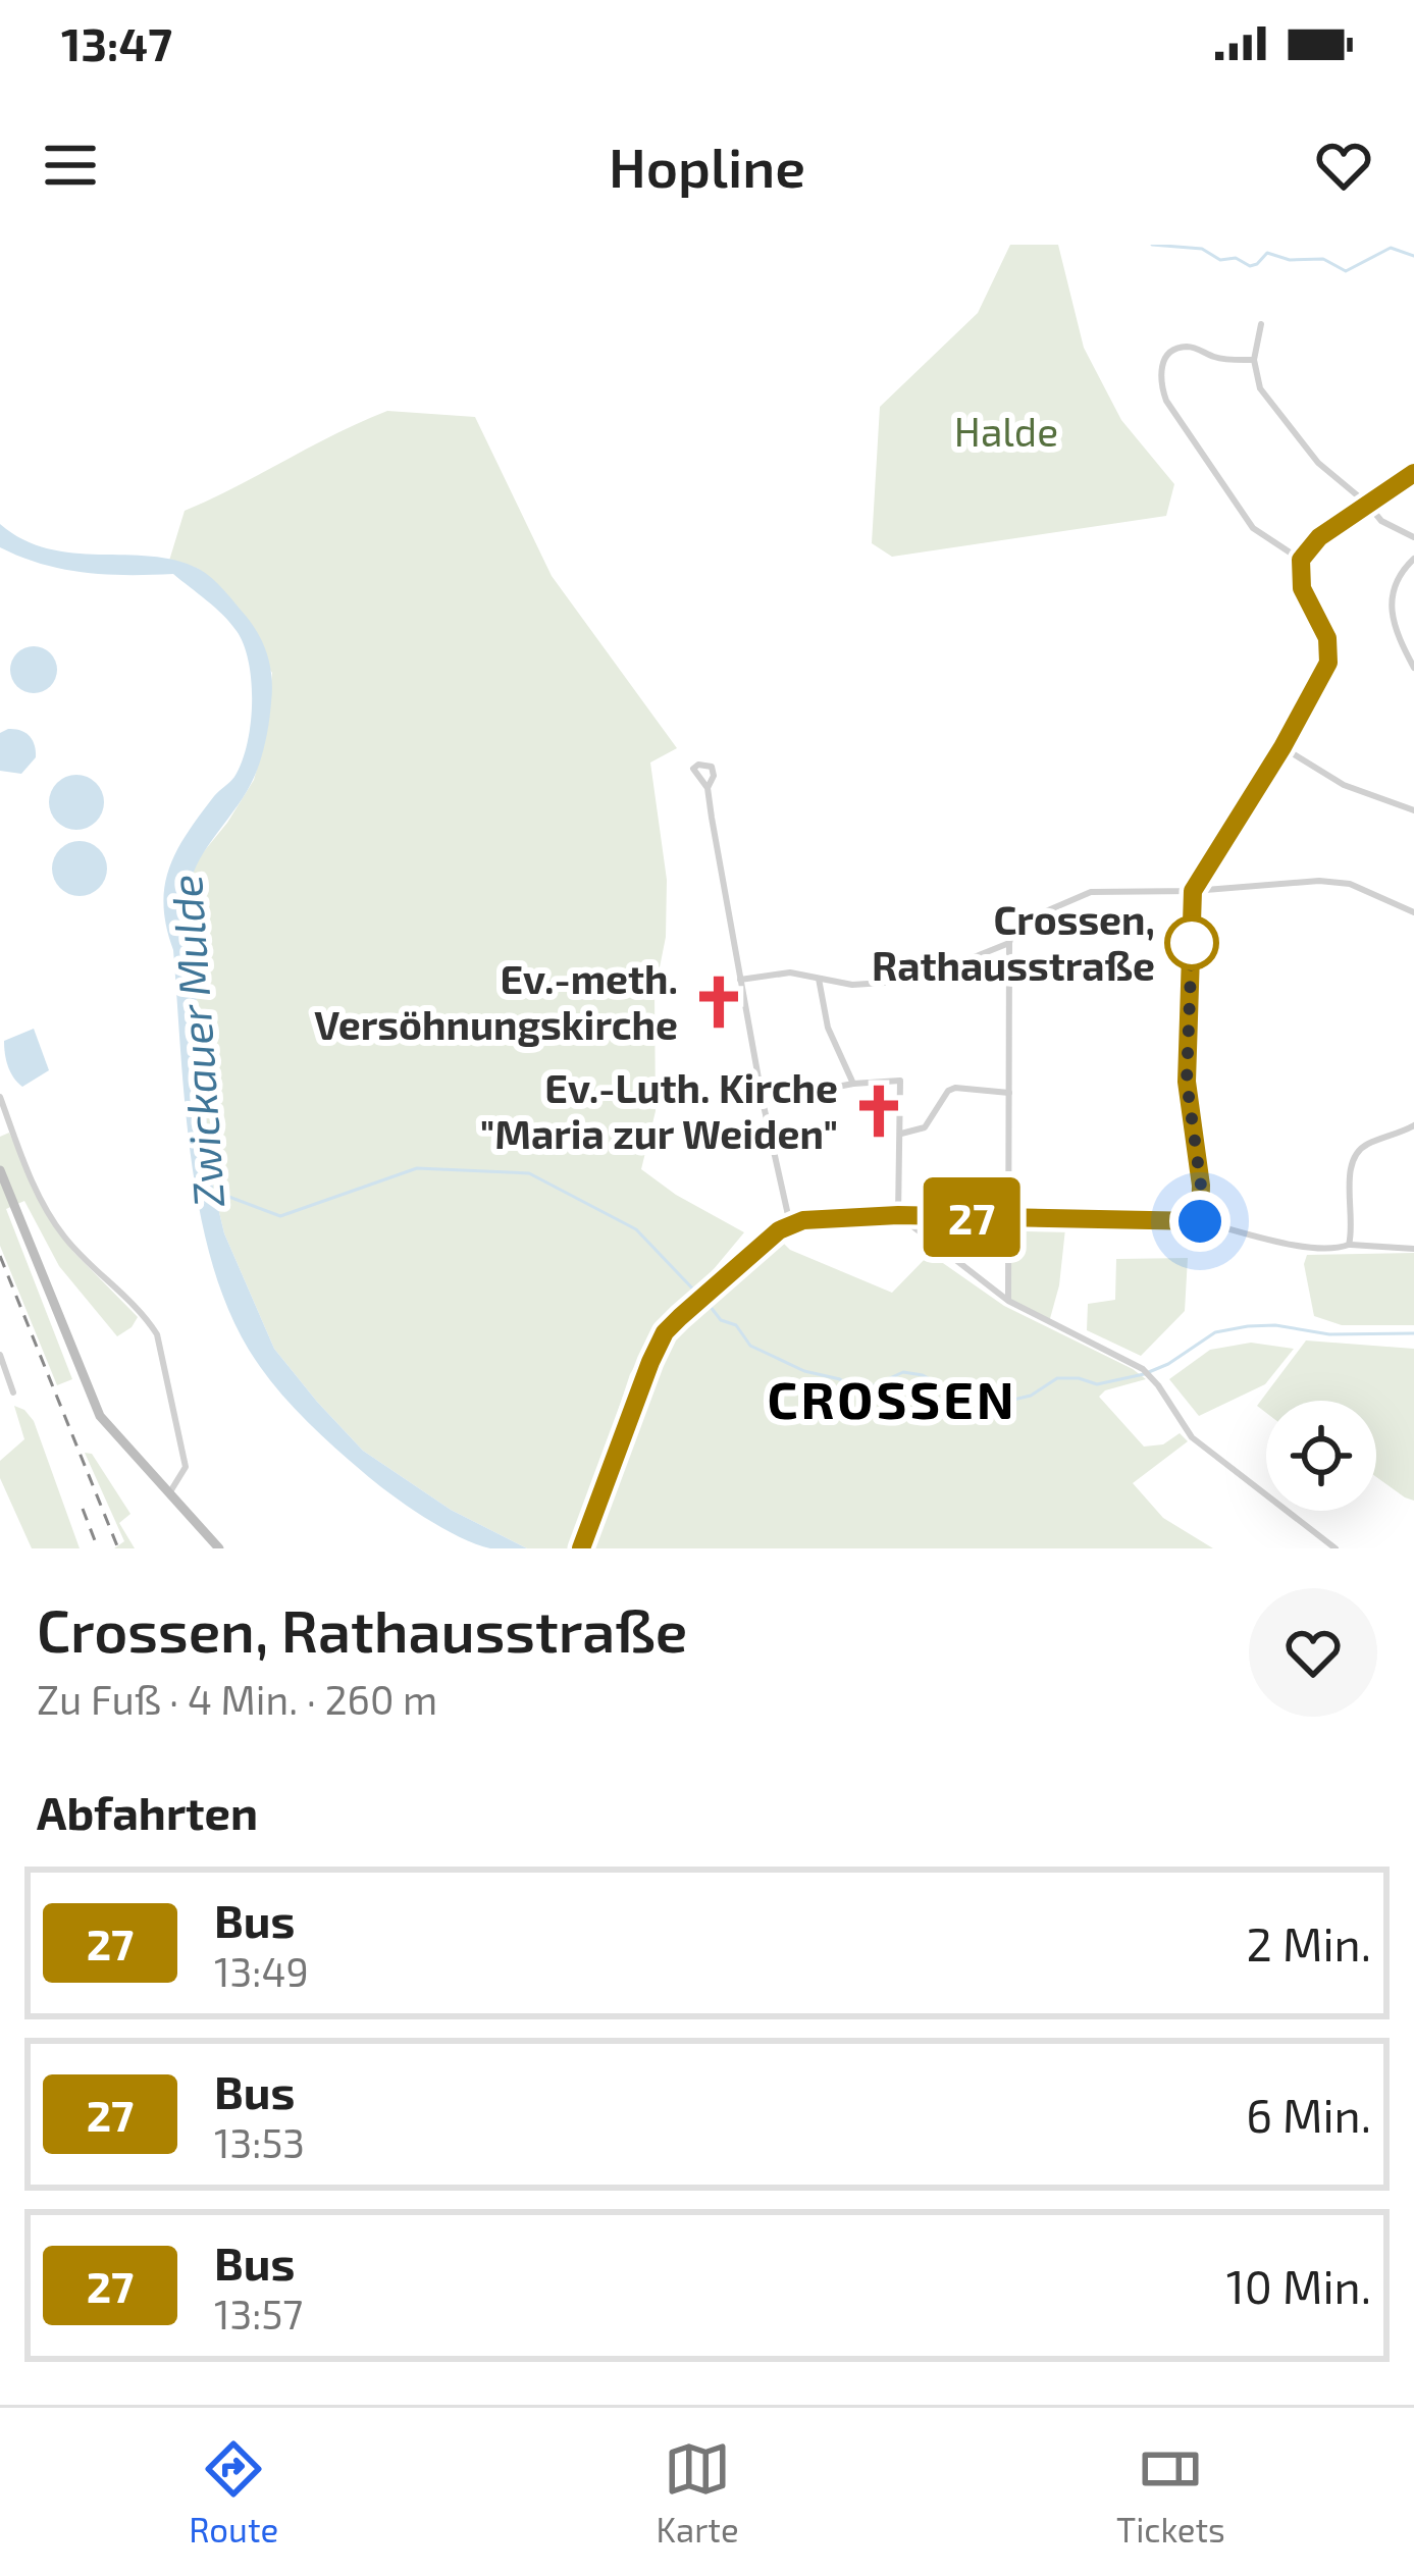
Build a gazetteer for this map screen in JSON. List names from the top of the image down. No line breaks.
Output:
{"districts":["CROSSEN"],"water":["Zwickauer Mulde"],"parks":["Halde"],"places":{"other":["Crossen, Rathausstraße"],"church":["Ev.-meth. Versöhnungskirche","Ev.-Luth. Kirche \"Maria zur Weiden\""]},"lines":["bus line 27"],"page":{"status":"13:47","header":"Hopline","on_map":"27","heading":[["Crossen, Rathausstraße","Zu Fuß · 4 Min. · 260 m"],"Abfahrten"],"list":[{"mark":"27","name":"Bus","note":"13:49","value":"2 Min."},{"mark":"27","name":"Bus","note":"13:53","value":"6 Min."},{"mark":"27","name":"Bus","note":"13:57","value":"10 Min."}],"tabs":["Route","Karte","Tickets"]}}
